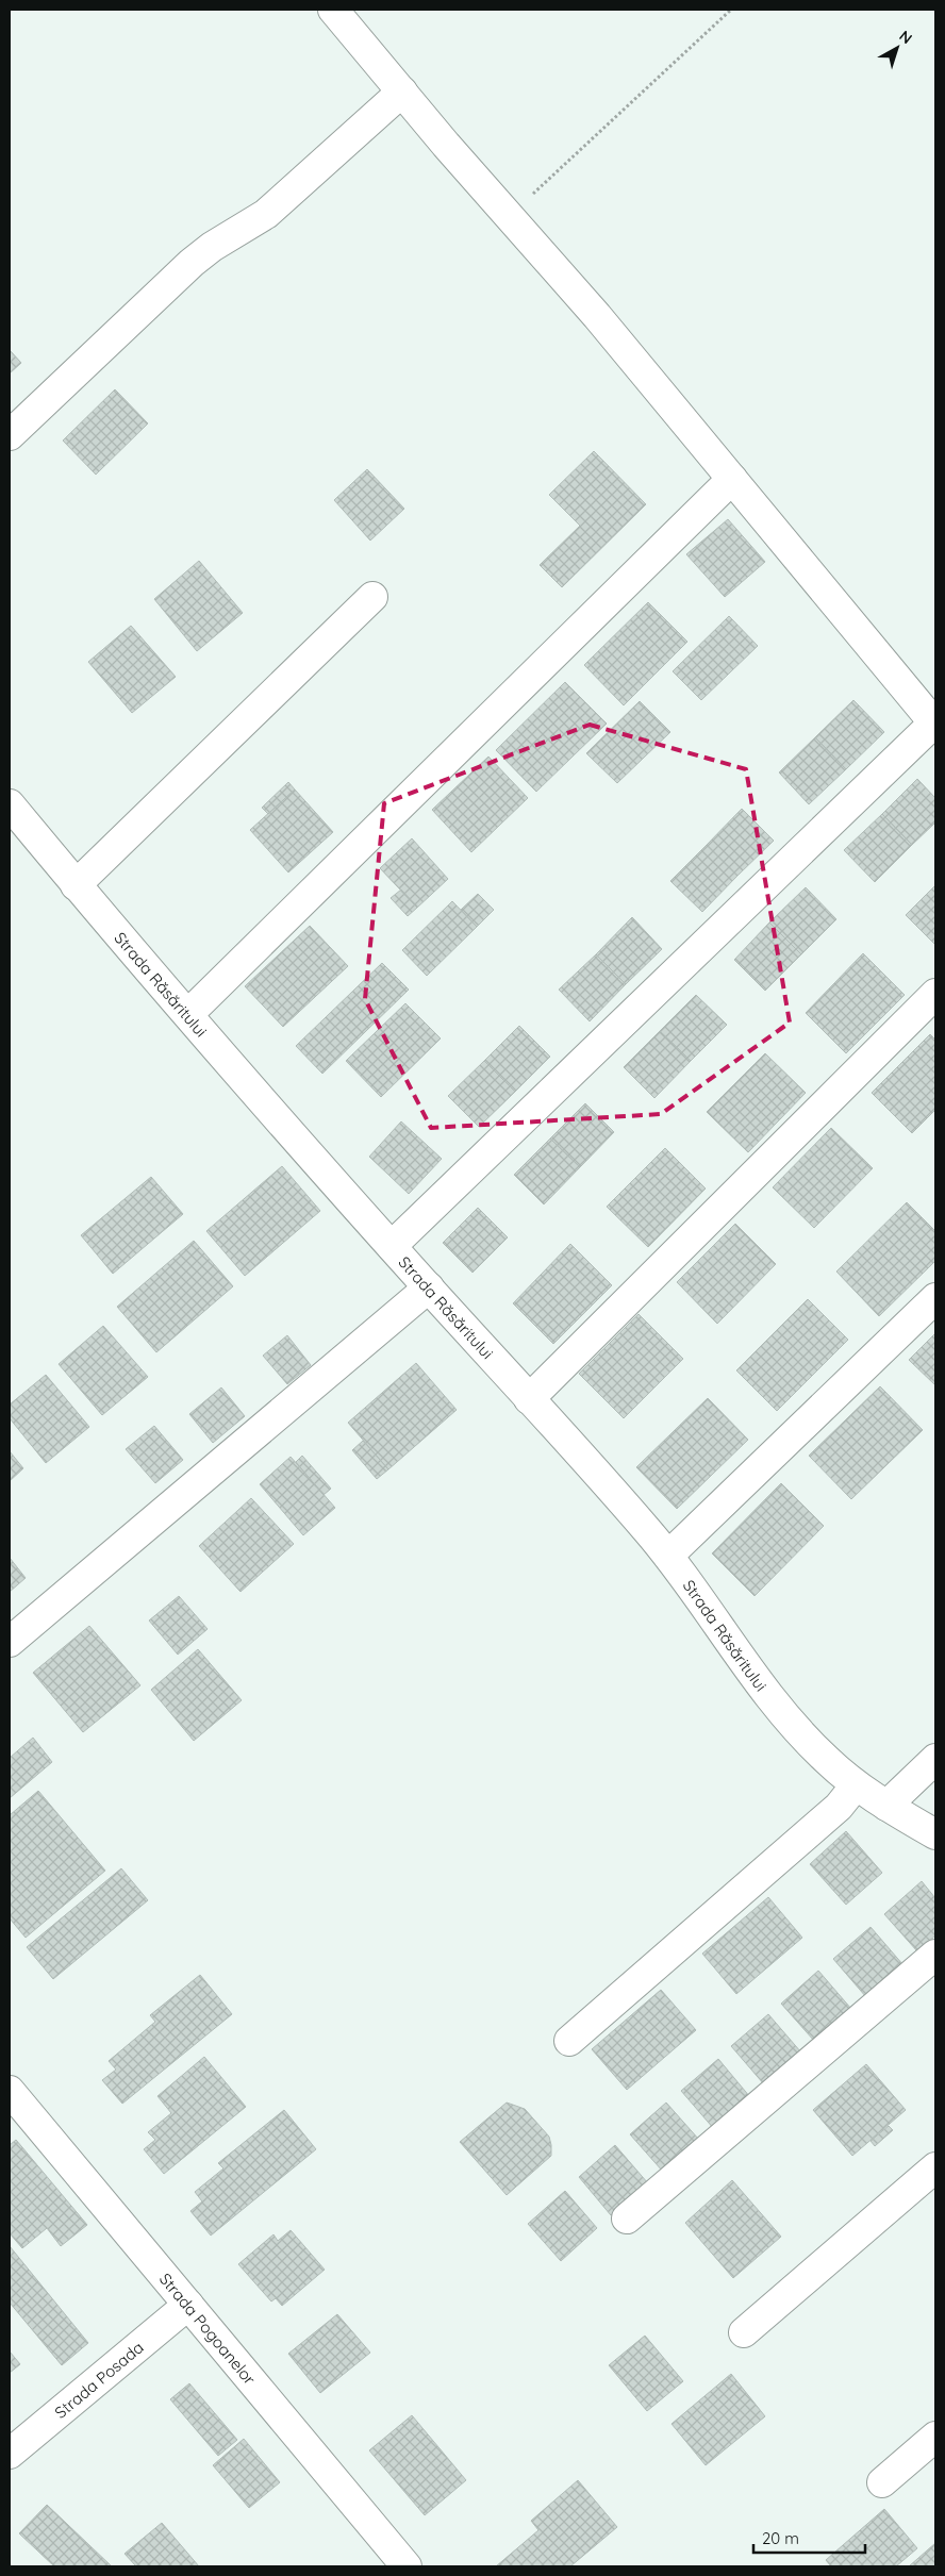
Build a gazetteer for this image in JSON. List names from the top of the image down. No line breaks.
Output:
{"streets":{"street":["Strada Răsăritului","Strada Pogoanelor","Strada Posada"]},"crossings":[["Strada Pogoanelor","Strada Posada"]],"scale_bar":"20 m","north":"top right"}
